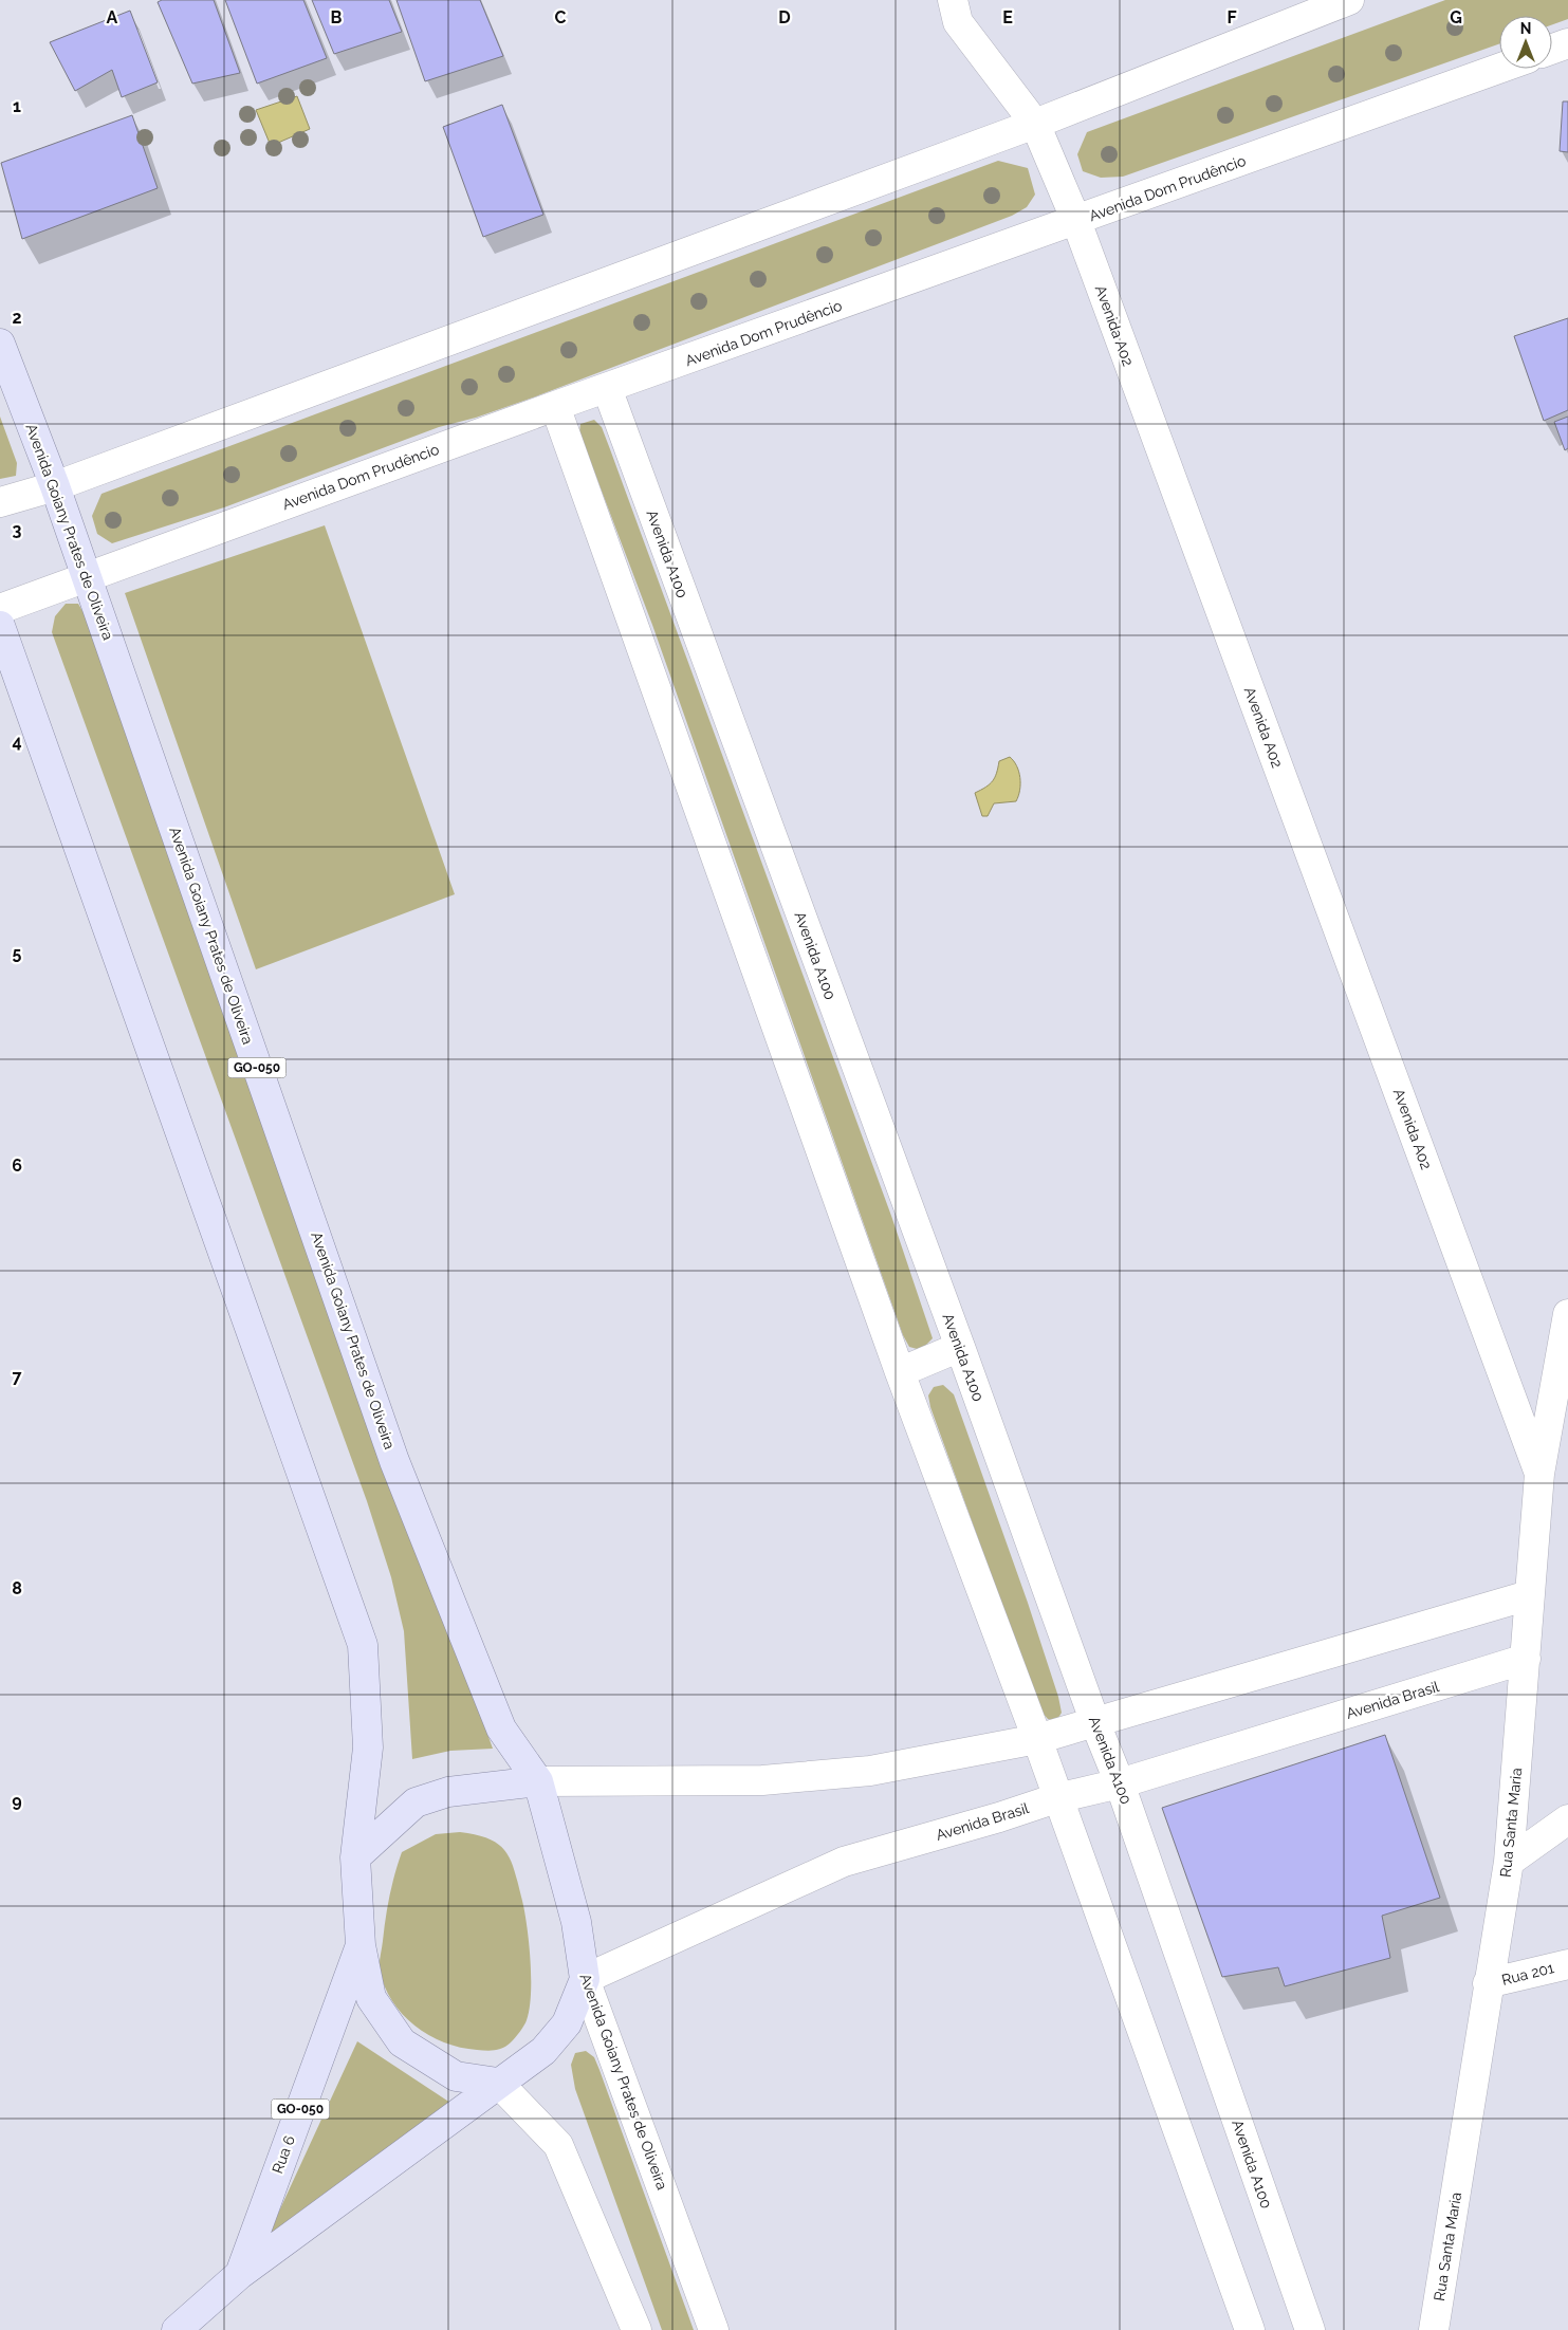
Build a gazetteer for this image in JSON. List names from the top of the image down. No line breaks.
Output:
{"streets":{"main road":["Avenida Goiany Prates de Oliveira","GO-050","Rua 6"],"street":["Avenida Dom Prudêncio","Avenida A02","Avenida A100","Avenida Brasil","Rua Santa Maria","Rua 201"]},"crossings":[["Avenida Dom Prudêncio","Avenida A02"],["Avenida Dom Prudêncio","Avenida Goiany Prates de Oliveira"],["Avenida Dom Prudêncio","Avenida A100"],["Avenida A02","Rua Santa Maria"],["Avenida Goiany Prates de Oliveira","GO-050"],["Avenida Goiany Prates de Oliveira","Avenida Brasil"],["Avenida A100","Avenida Brasil"],["GO-050","Avenida Brasil"],["GO-050","Rua 6"],["Avenida Brasil","Rua Santa Maria"],["Rua Santa Maria","Rua 201"]],"north":"top","grid":{"columns":["A","B","C","D","E","F","G"],"rows":["1","2","3","4","5","6","7","8","9"]}}
